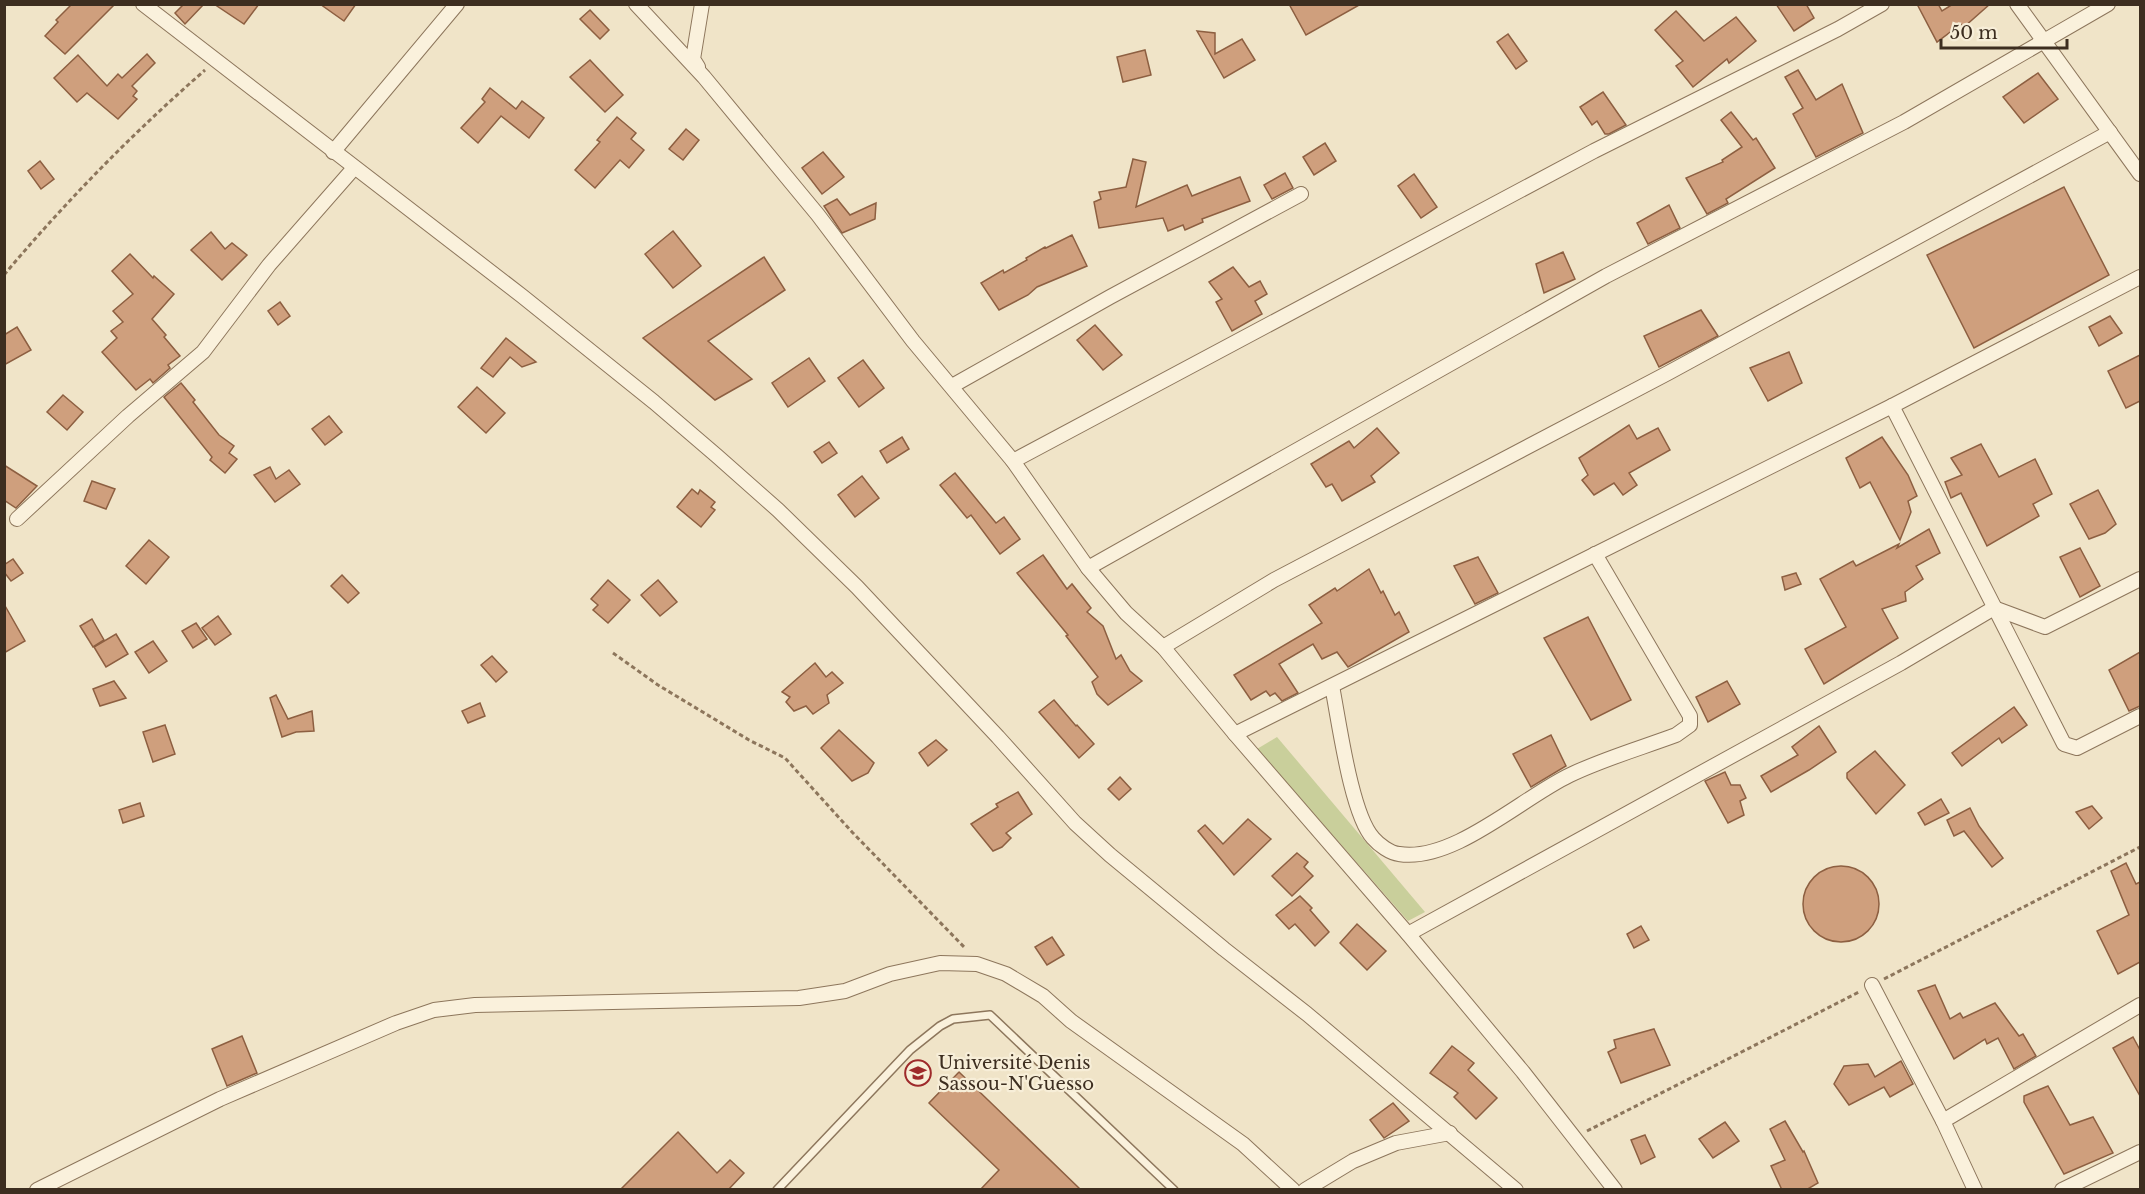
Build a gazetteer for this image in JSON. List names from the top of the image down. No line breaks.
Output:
{"places":{"school or university":["Université Denis Sassou-N'Guesso"]},"scale_bar":"50 m"}
